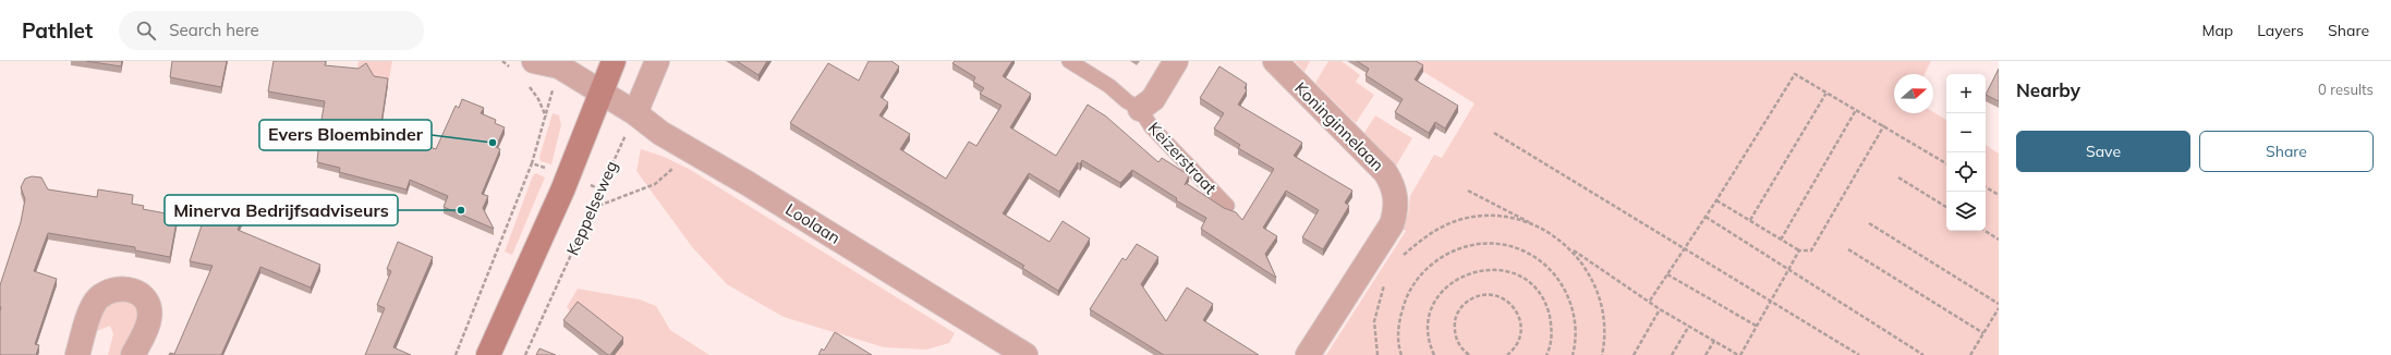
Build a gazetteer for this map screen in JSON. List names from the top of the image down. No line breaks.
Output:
{"streets":{"main road":["Keppelseweg"],"street":["Koninginnelaan","Keizerstraat","Loolaan"]},"crossings":[["Keppelseweg","Loolaan"]],"places":["Evers Bloembinder","Minerva Bedrijfsadviseurs"],"north":"right","page":{"header":"Pathlet","search":"Search here","nav":["Map","Layers","Share"],"heading":["Nearby","0 results"],"map_buttons":["+","−"],"buttons":["Save","Share"]}}
